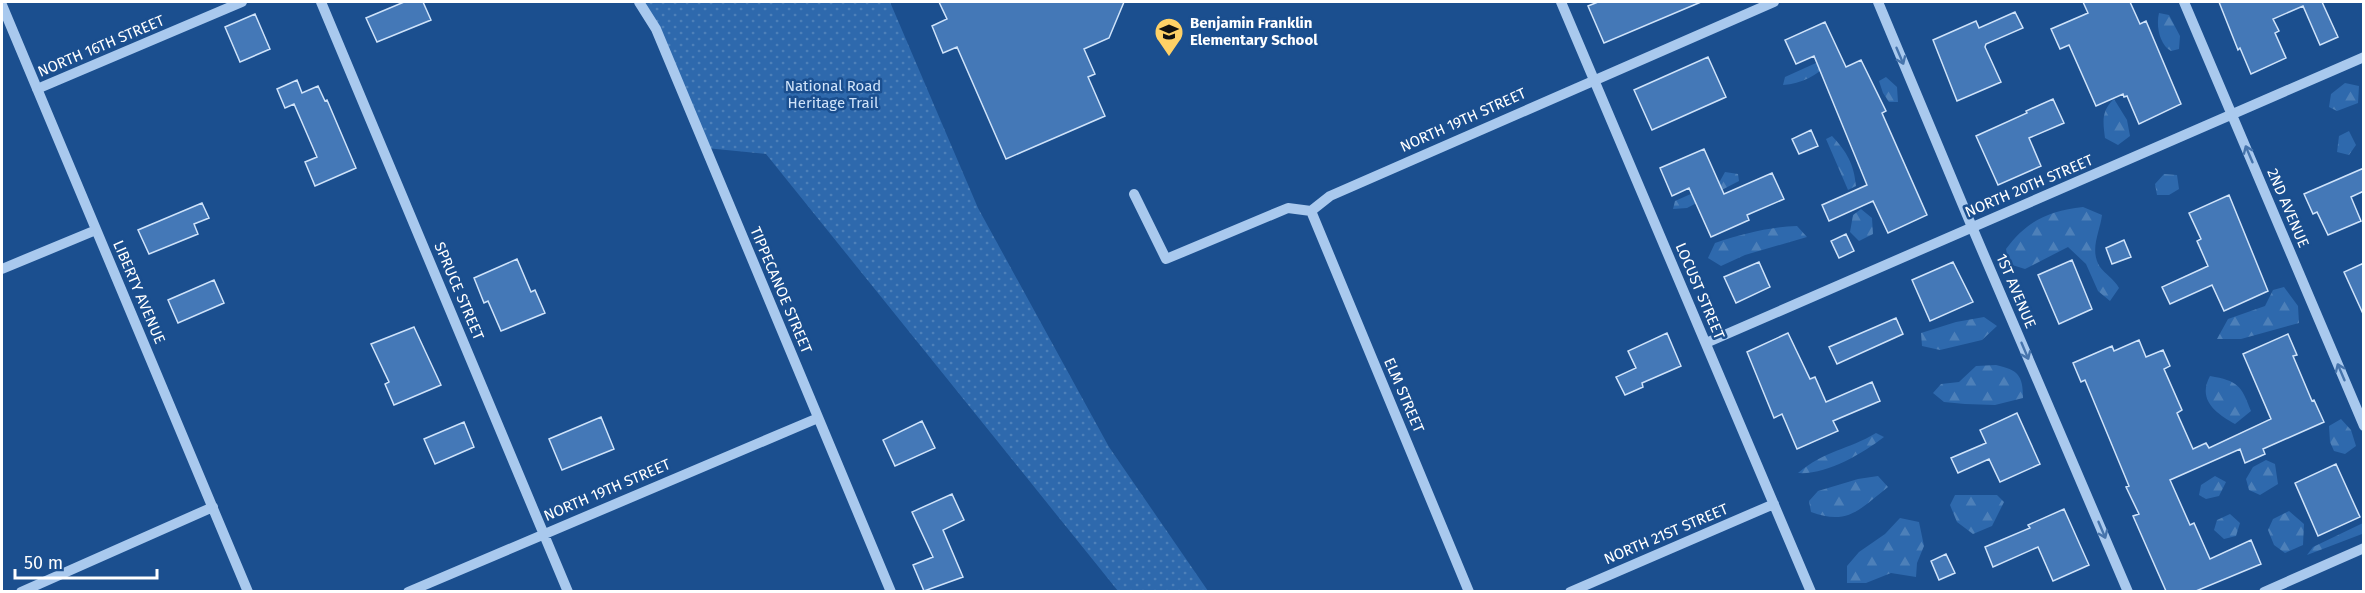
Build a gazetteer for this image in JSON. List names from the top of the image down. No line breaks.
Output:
{"streets":{"street":["NORTH 16TH STREET","NORTH 19TH STREET","NORTH 20TH STREET","2ND AVENUE","TIPPECANOE STREET","SPRUCE STREET","LOCUST STREET","1ST AVENUE","LIBERTY AVENUE","ELM STREET","NORTH 21ST STREET"]},"crossings":[["NORTH 16TH STREET","LIBERTY AVENUE"],["NORTH 19TH STREET","TIPPECANOE STREET"],["NORTH 19TH STREET","SPRUCE STREET"],["NORTH 19TH STREET","LOCUST STREET"],["NORTH 19TH STREET","ELM STREET"],["NORTH 20TH STREET","2ND AVENUE"],["NORTH 20TH STREET","LOCUST STREET"],["NORTH 20TH STREET","1ST AVENUE"],["LOCUST STREET","NORTH 21ST STREET"]],"one_way":["2ND AVENUE","1ST AVENUE"],"parks":["National Road Heritage Trail"],"places":{"school or university":["Benjamin Franklin Elementary School"]},"scale_bar":"50 m"}
